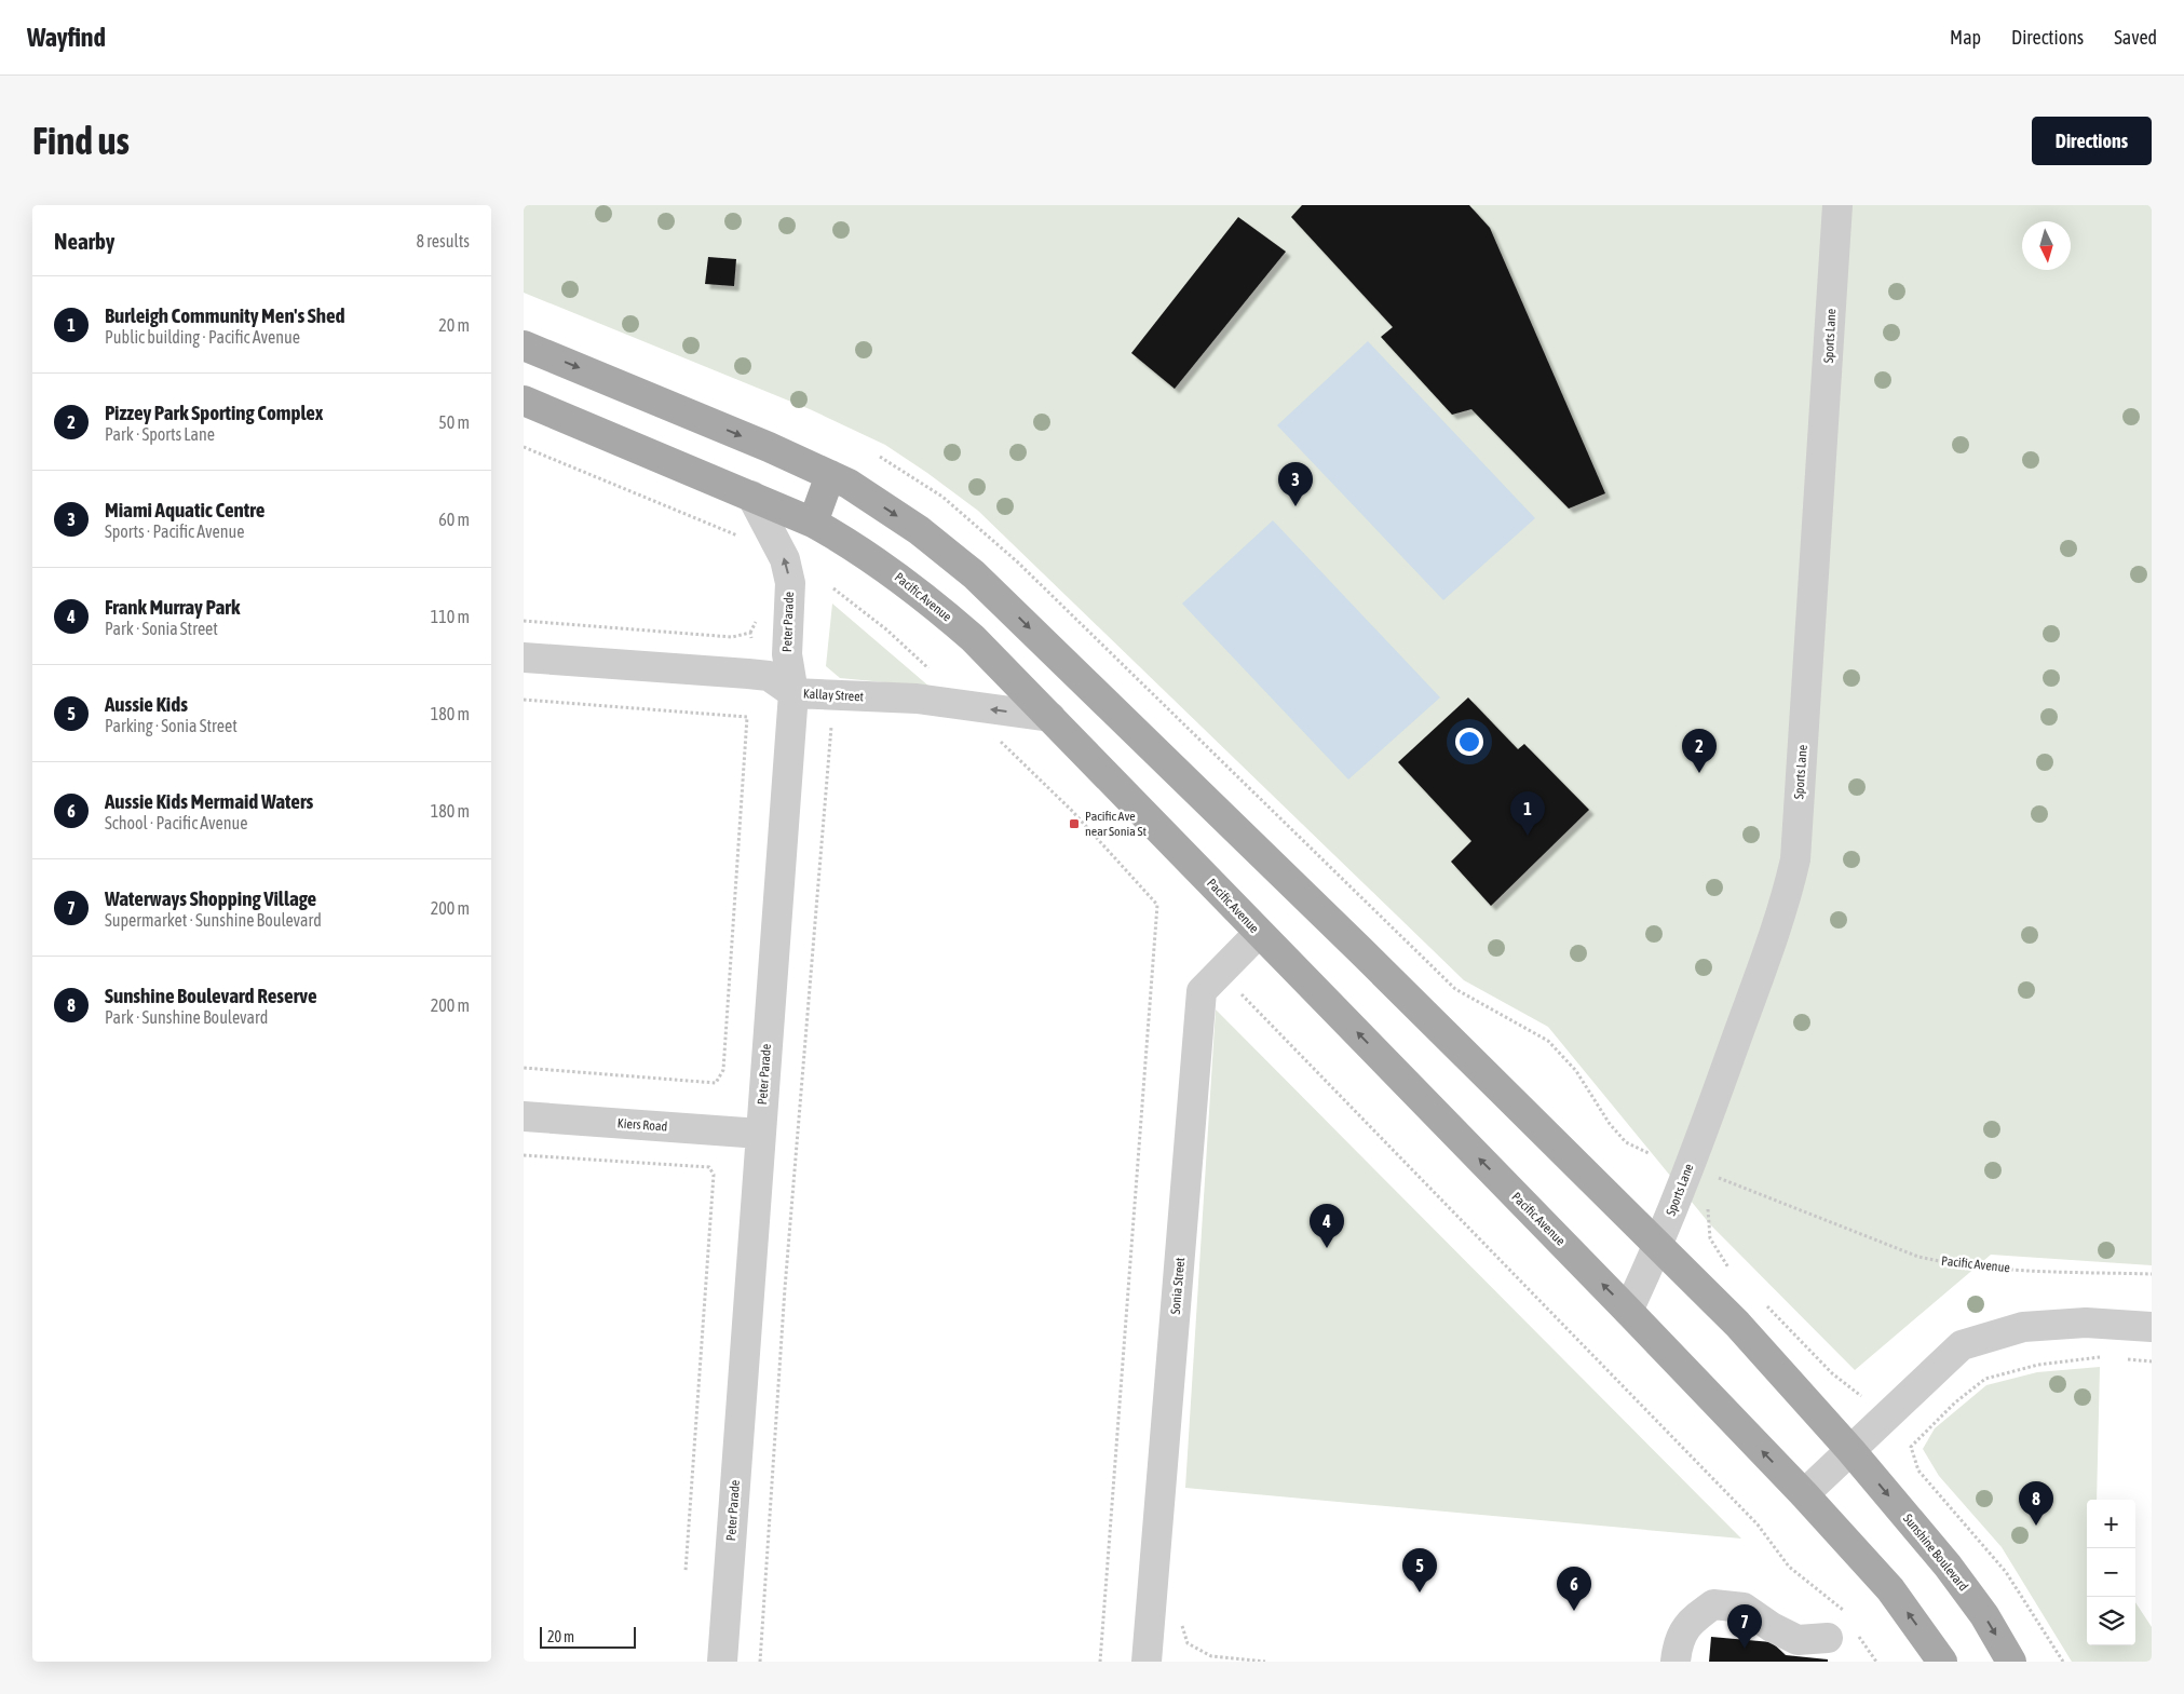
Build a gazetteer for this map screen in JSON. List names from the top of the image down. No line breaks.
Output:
{"streets":{"main road":["Pacific Avenue","Sunshine Boulevard"],"street":["Sports Lane","Peter Parade","Kallay Street","Kiers Road","Sonia Street"]},"crossings":[["Sports Lane","Pacific Avenue"],["Pacific Avenue","Peter Parade"],["Pacific Avenue","Kallay Street"],["Pacific Avenue","Sonia Street"],["Peter Parade","Kallay Street"],["Peter Parade","Kiers Road"]],"one_way":["Kallay Street"],"places":{"transit":["Pacific Ave near Sonia St"]},"scale_bar":"20 m","north":"bottom","page":{"header":"Wayfind","nav":["Map","Directions","Saved"],"buttons":"Directions","title":"Find us","heading":["Nearby","8 results"],"list":[{"mark":"1","name":"Burleigh Community Men's Shed","note":"Public building · Pacific Avenue","value":"20 m"},{"mark":"2","name":"Pizzey Park Sporting Complex","note":"Park · Sports Lane","value":"50 m"},{"mark":"3","name":"Miami Aquatic Centre","note":"Sports · Pacific Avenue","value":"60 m"},{"mark":"4","name":"Frank Murray Park","note":"Park · Sonia Street","value":"110 m"},{"mark":"5","name":"Aussie Kids","note":"Parking · Sonia Street","value":"180 m"},{"mark":"6","name":"Aussie Kids Mermaid Waters","note":"School · Pacific Avenue","value":"180 m"},{"mark":"7","name":"Waterways Shopping Village","note":"Supermarket · Sunshine Boulevard","value":"200 m"},{"mark":"8","name":"Sunshine Boulevard Reserve","note":"Park · Sunshine Boulevard","value":"200 m"}],"pins":["3","2","1","4","8","5","6","7"],"map_buttons":["+","−"],"scale":"20 m"}}
